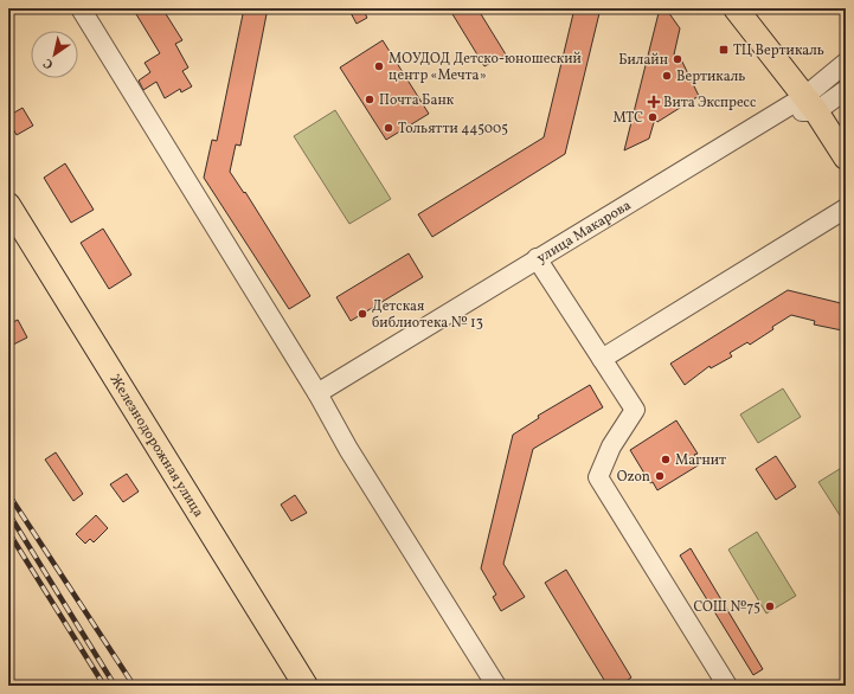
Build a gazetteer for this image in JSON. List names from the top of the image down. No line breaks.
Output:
{"streets":{"main road":["Железнодорожная улица"],"street":["улица Макарова"]},"places":{"transit":["ТЦ Вертикаль"],"other":["Билайн","МОУДОД Детско-юношеский центр «Мечта»","Вертикаль","Почта Банк","МТС","Тольятти 445005","Детская библиотека № 13","Магнит","Ozon","СОШ №75"],"health":["Вита Экспресс"]},"north":"bottom left"}
